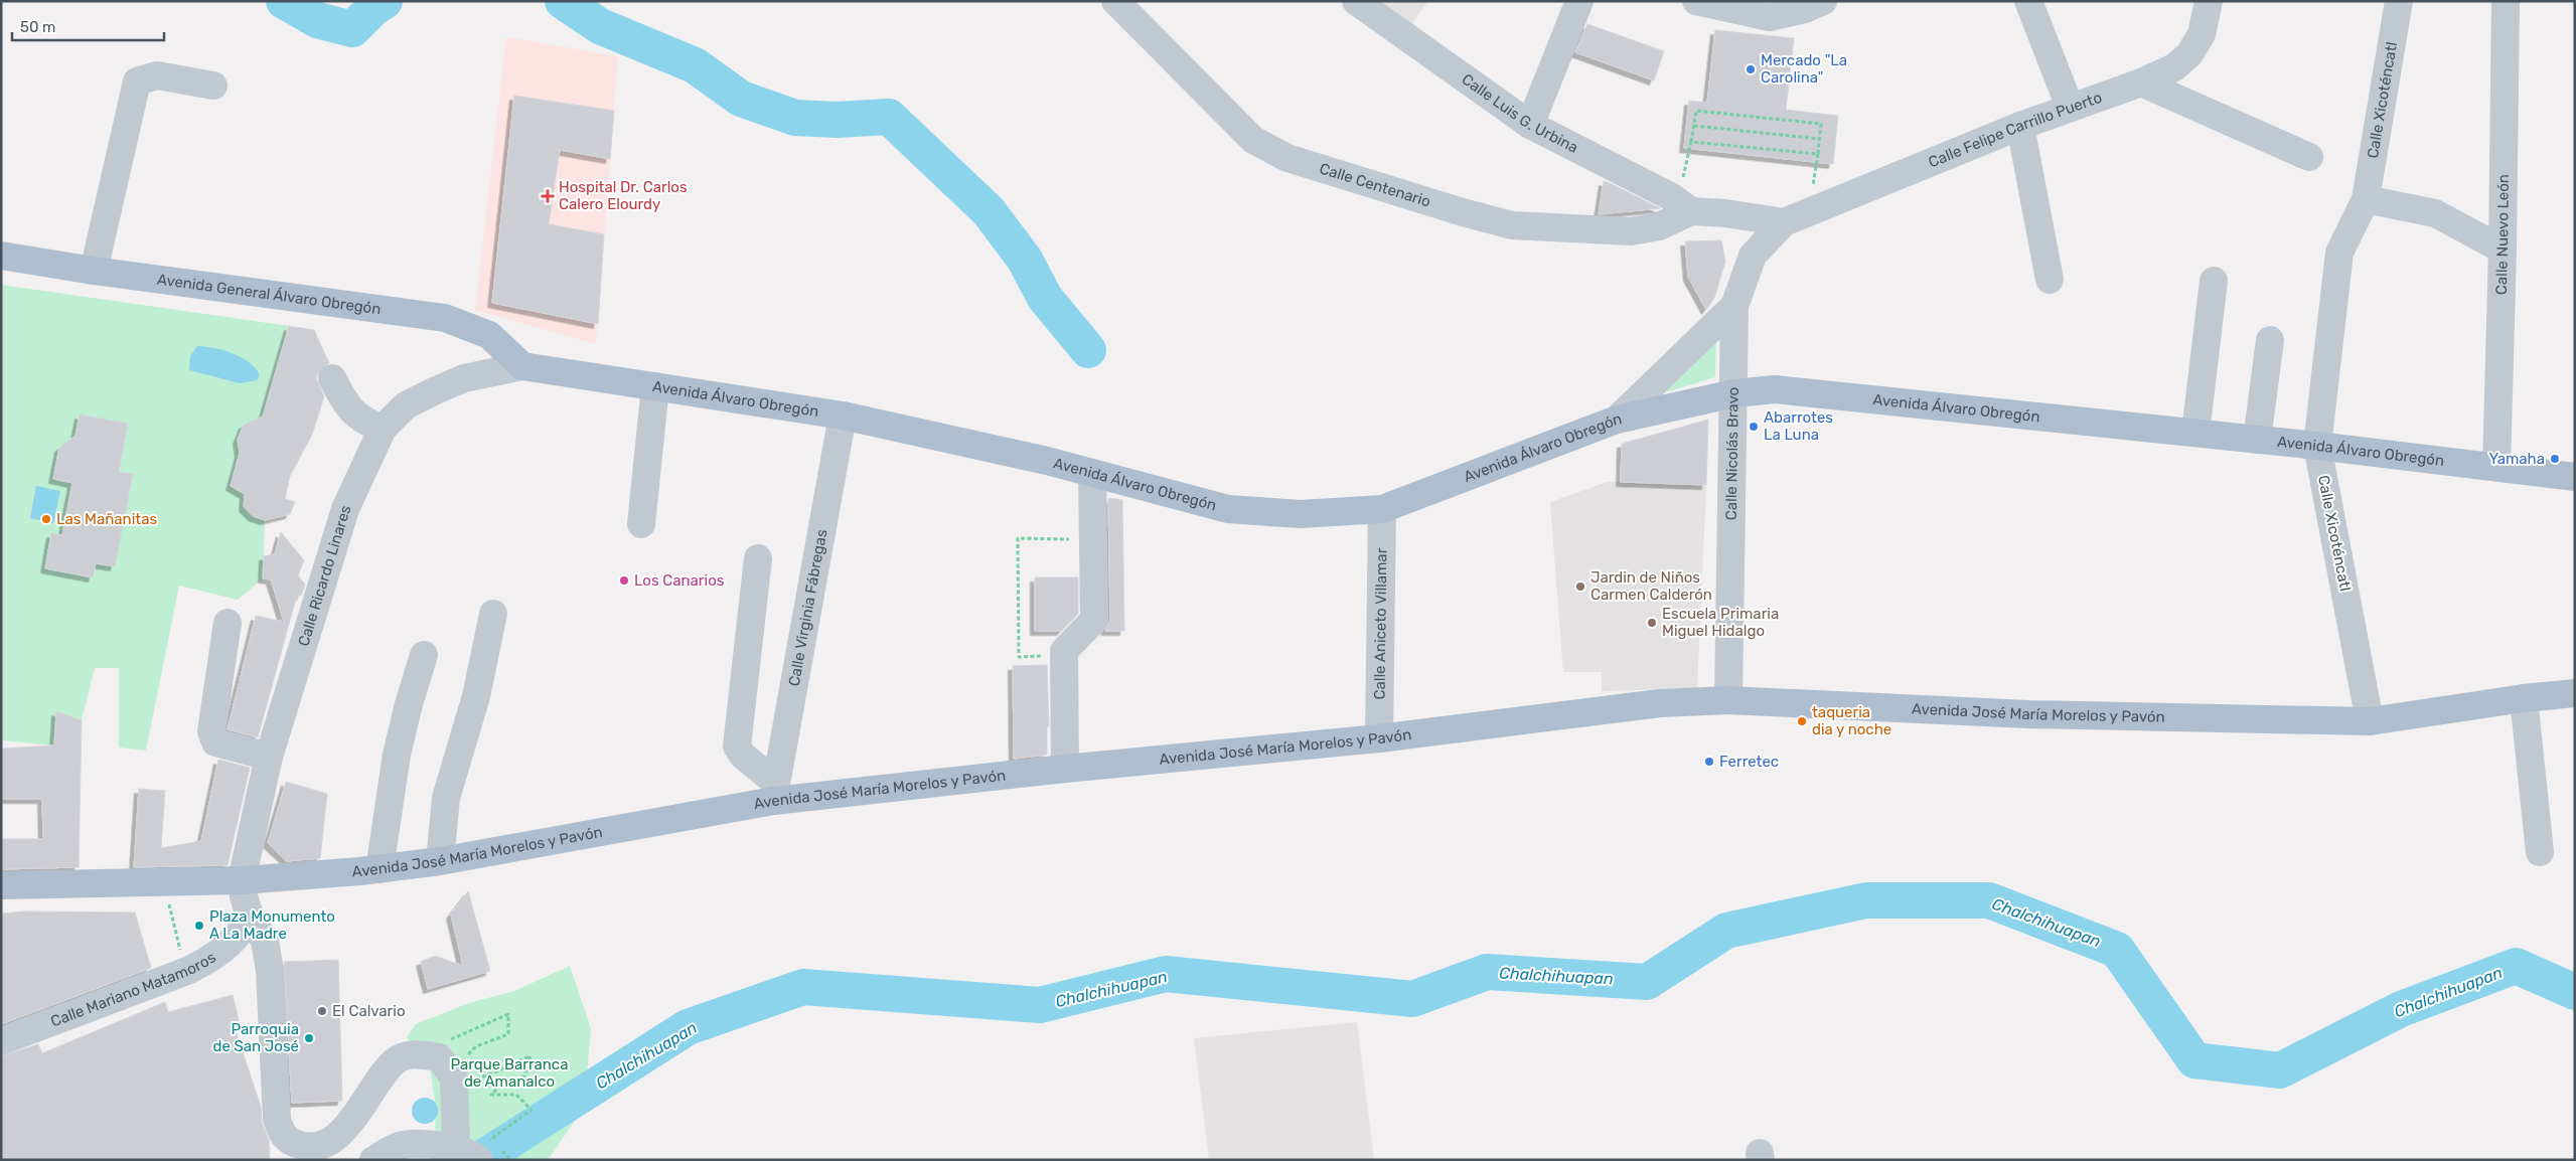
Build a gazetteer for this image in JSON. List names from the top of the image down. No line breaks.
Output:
{"streets":{"main road":["Avenida General Álvaro Obregón","Avenida Álvaro Obregón","Avenida José María Morelos y Pavón"],"street":["Calle Xicoténcatl","Calle Luis G. Urbina","Calle Felipe Carrillo Puerto","Calle Centenario","Calle Nuevo León","Calle Nicolás Bravo","Calle Ricardo Linares","Calle Virginia Fábregas","Calle Aniceto Villamar","Calle Mariano Matamoros"]},"crossings":[["Calle Xicoténcatl","Avenida Álvaro Obregón"],["Calle Xicoténcatl","Avenida José María Morelos y Pavón"],["Calle Luis G. Urbina","Calle Centenario"],["Calle Felipe Carrillo Puerto","Calle Nicolás Bravo"],["Calle Nuevo León","Avenida Álvaro Obregón"],["Avenida General Álvaro Obregón","Avenida Álvaro Obregón"],["Avenida General Álvaro Obregón","Calle Ricardo Linares"],["Avenida Álvaro Obregón","Calle Nicolás Bravo"],["Avenida Álvaro Obregón","Calle Ricardo Linares"],["Avenida Álvaro Obregón","Calle Virginia Fábregas"],["Avenida Álvaro Obregón","Calle Aniceto Villamar"],["Calle Nicolás Bravo","Avenida José María Morelos y Pavón"],["Calle Ricardo Linares","Avenida José María Morelos y Pavón"],["Calle Virginia Fábregas","Avenida José María Morelos y Pavón"],["Calle Aniceto Villamar","Avenida José María Morelos y Pavón"]],"water":["Chalchihuapan"],"parks":["Parque Barranca de Amanalco"],"places":{"other":["Mercado \"La Carolina\"","Abarrotes La Luna","Yamaha","Las Mañanitas","Los Canarios","Jardin de Niños Carmen Calderón","Escuela Primaria Miguel Hidalgo","taqueria dia y noche","Ferretec","Plaza Monumento A La Madre","El Calvario","Parroquia de San José"],"health":["Hospital Dr. Carlos Calero Elourdy"]},"scale_bar":"50 m"}
